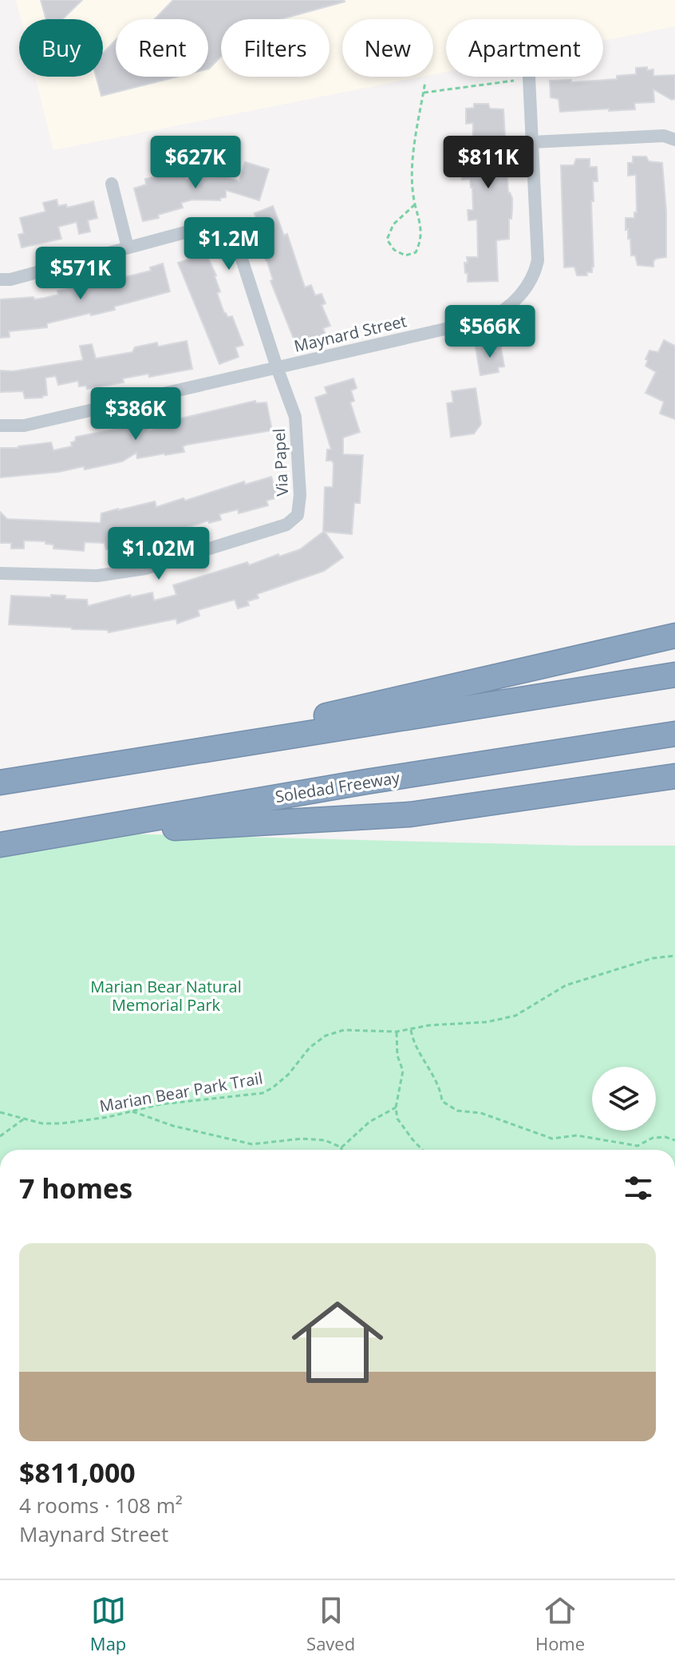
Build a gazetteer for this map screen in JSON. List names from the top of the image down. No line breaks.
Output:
{"streets":{"highway":["Soledad Freeway"],"street":["Maynard Street","Via Papel"],"path":["Marian Bear Park Trail"]},"crossings":[["Maynard Street","Via Papel"]],"parks":["Marian Bear Natural Memorial Park"],"page":{"chip":["Buy","Rent","Filters","New","Apartment"],"price":["$627K","$811K","$1.2M","$571K","$566K","$386K","$1.02M"],"heading":"7 homes","list":[{"name":"$811,000","note":"4 rooms · 108 m² · Maynard Street"}],"tabs":["Map","Saved","Home"]}}
